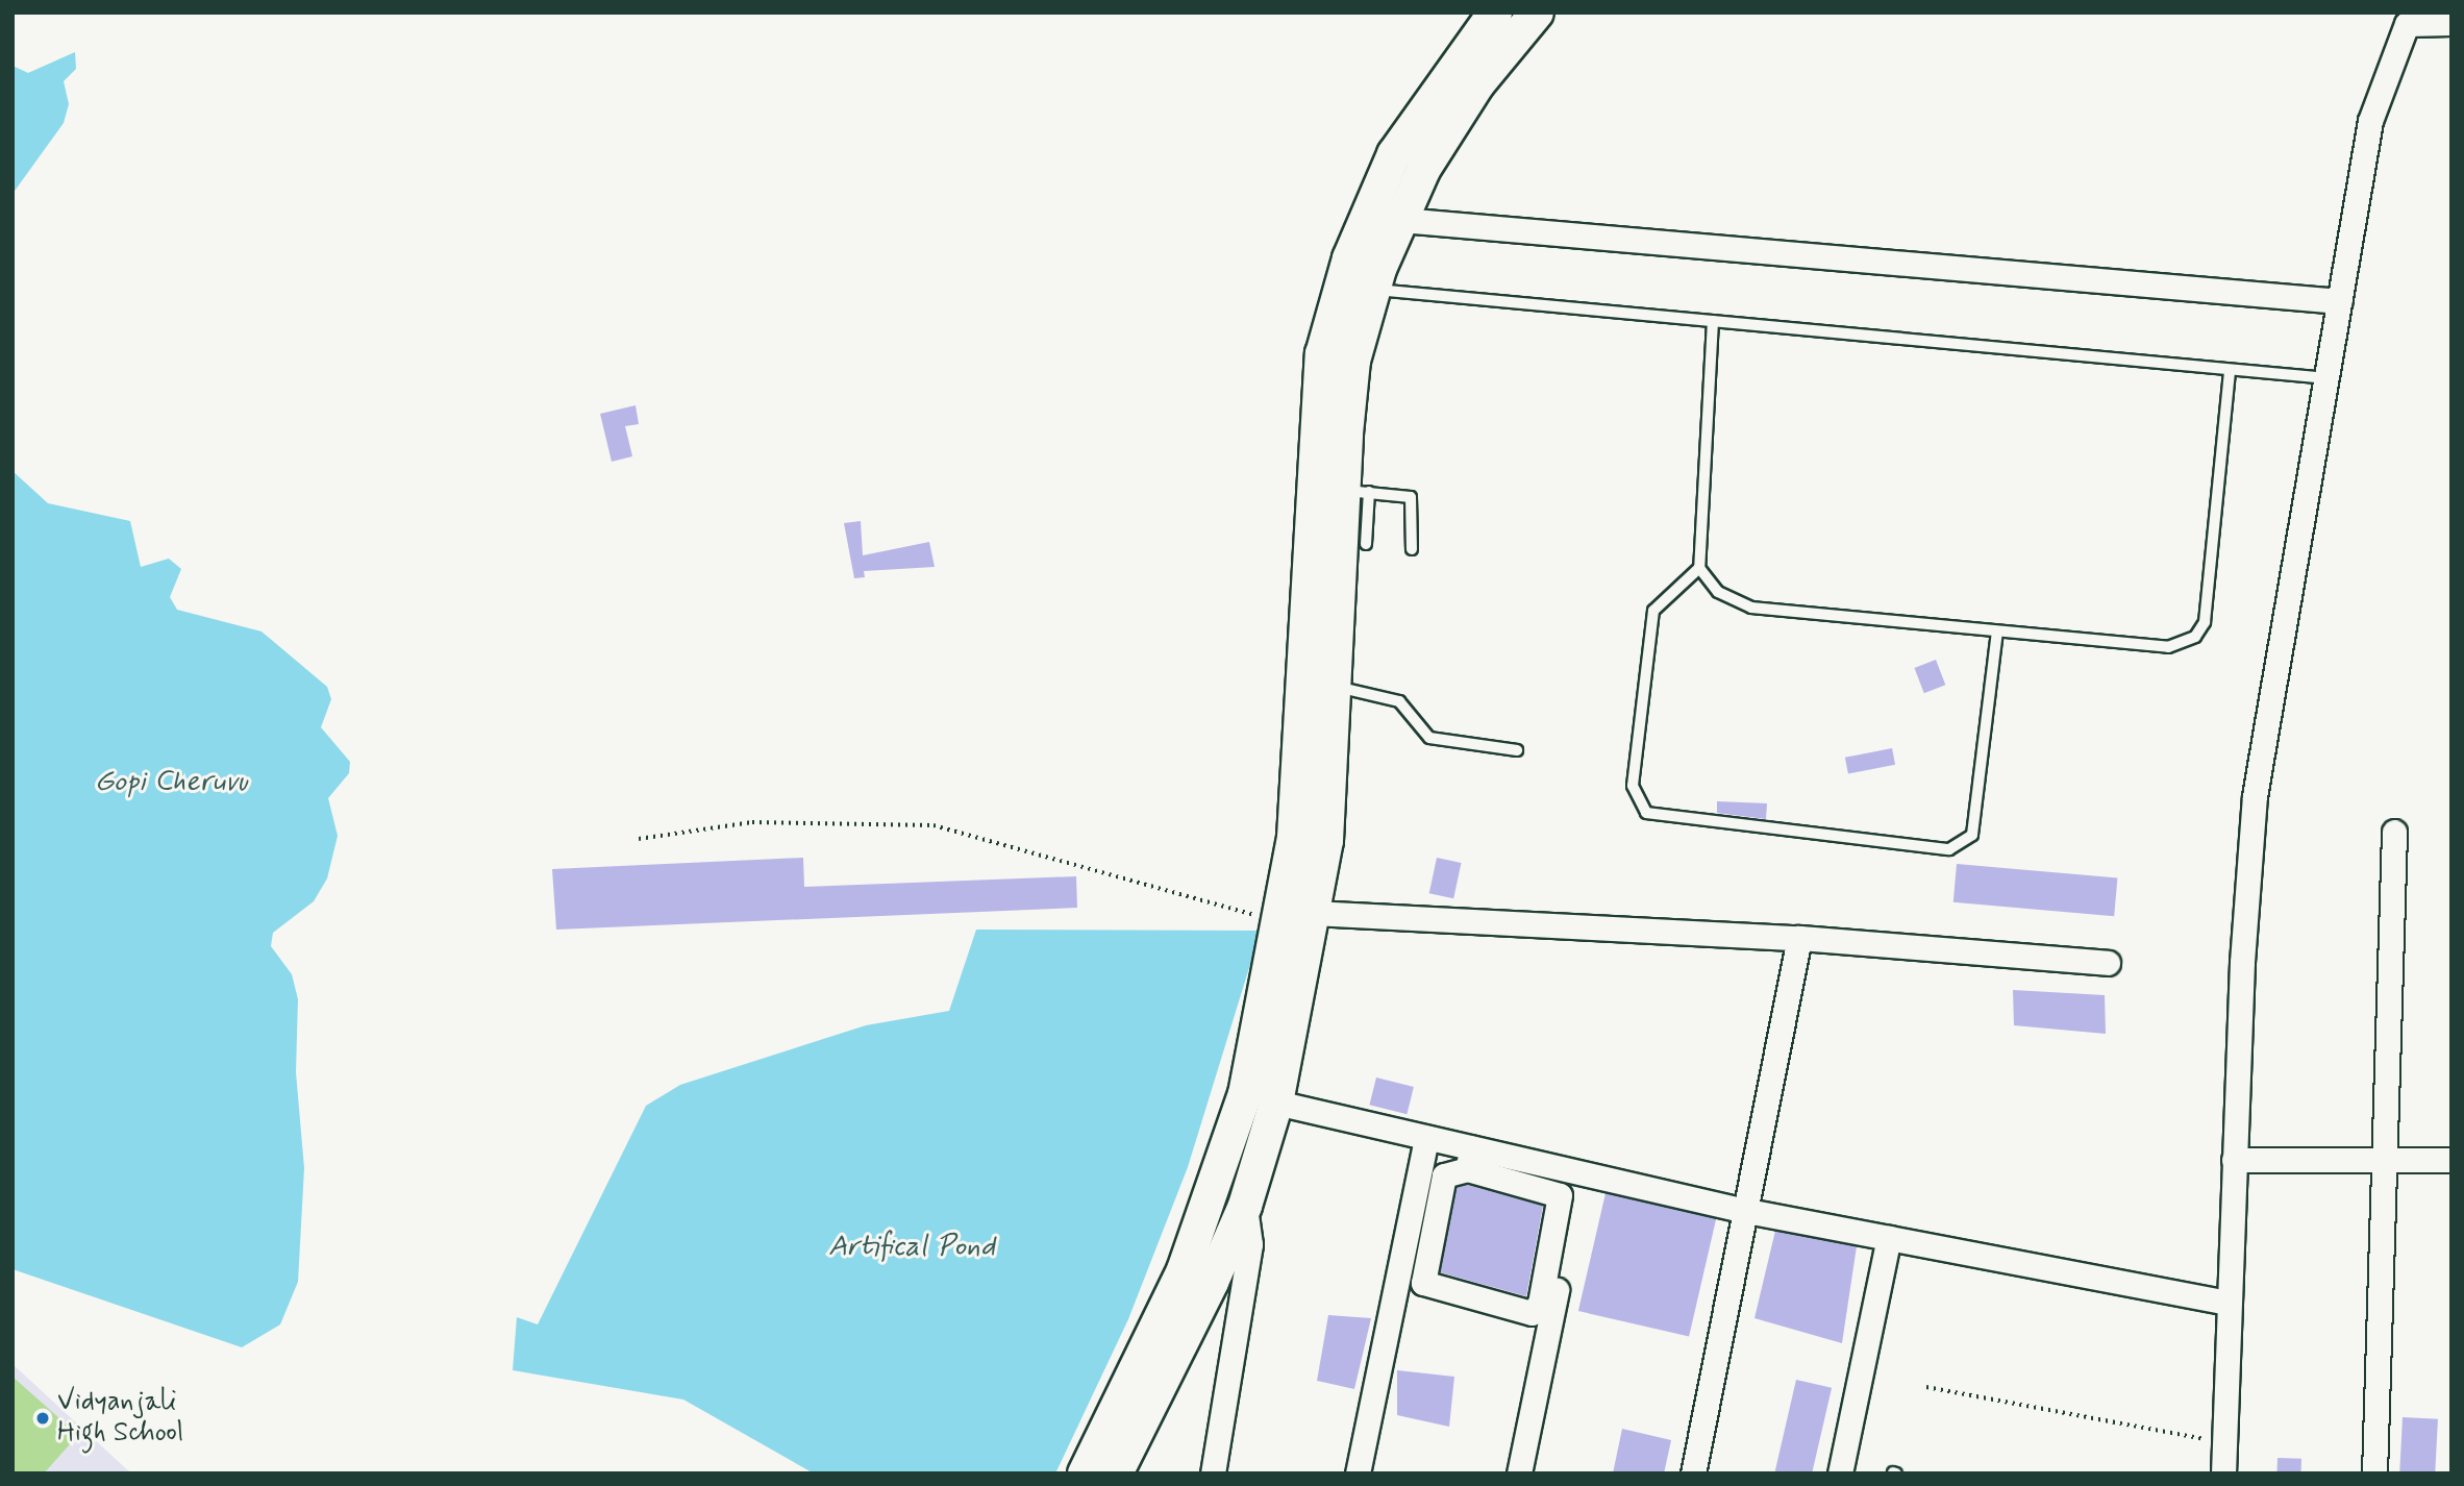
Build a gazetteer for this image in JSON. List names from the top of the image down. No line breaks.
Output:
{"water":["Gopi Cheruvu","Artifical Pond"],"places":["Vidyanjali High School"]}
